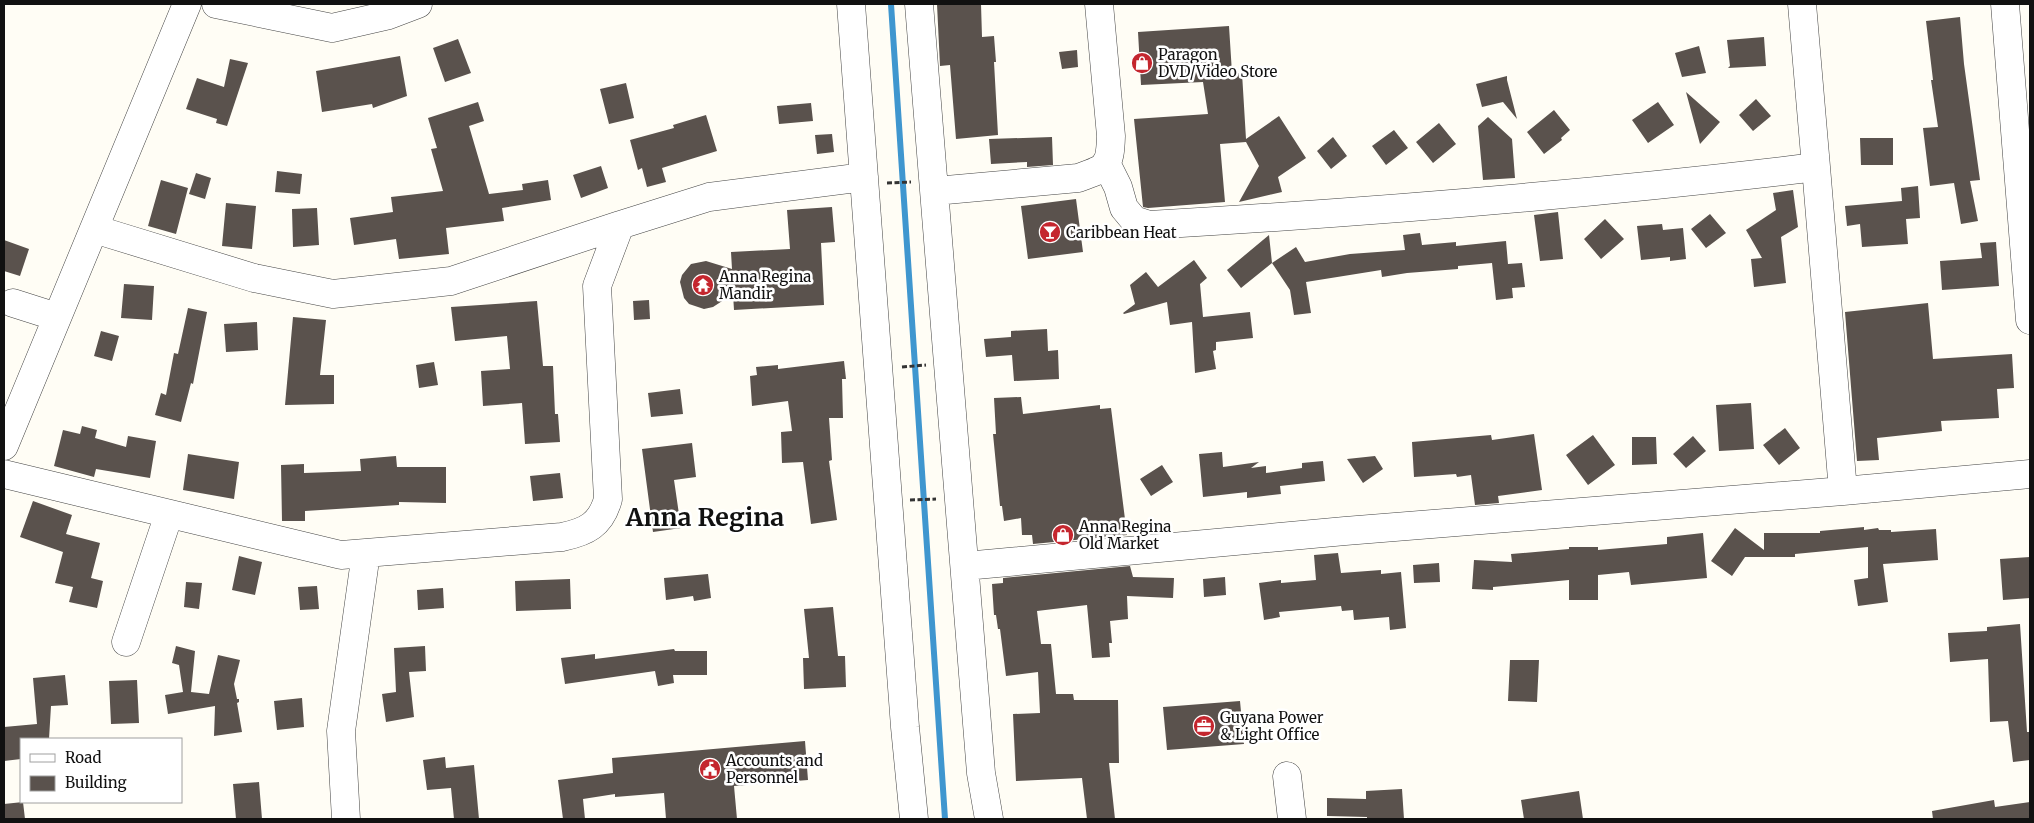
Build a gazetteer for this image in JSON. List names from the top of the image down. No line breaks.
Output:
{"districts":["Anna Regina"],"places":{"shop":["Paragon DVD/Video Store","Anna Regina Old Market"],"bar":["Caribbean Heat"],"temple":["Anna Regina Mandir"],"office":["Guyana Power & Light Office"],"public building":["Accounts and Personnel"]},"legend":["Road","Building"]}
